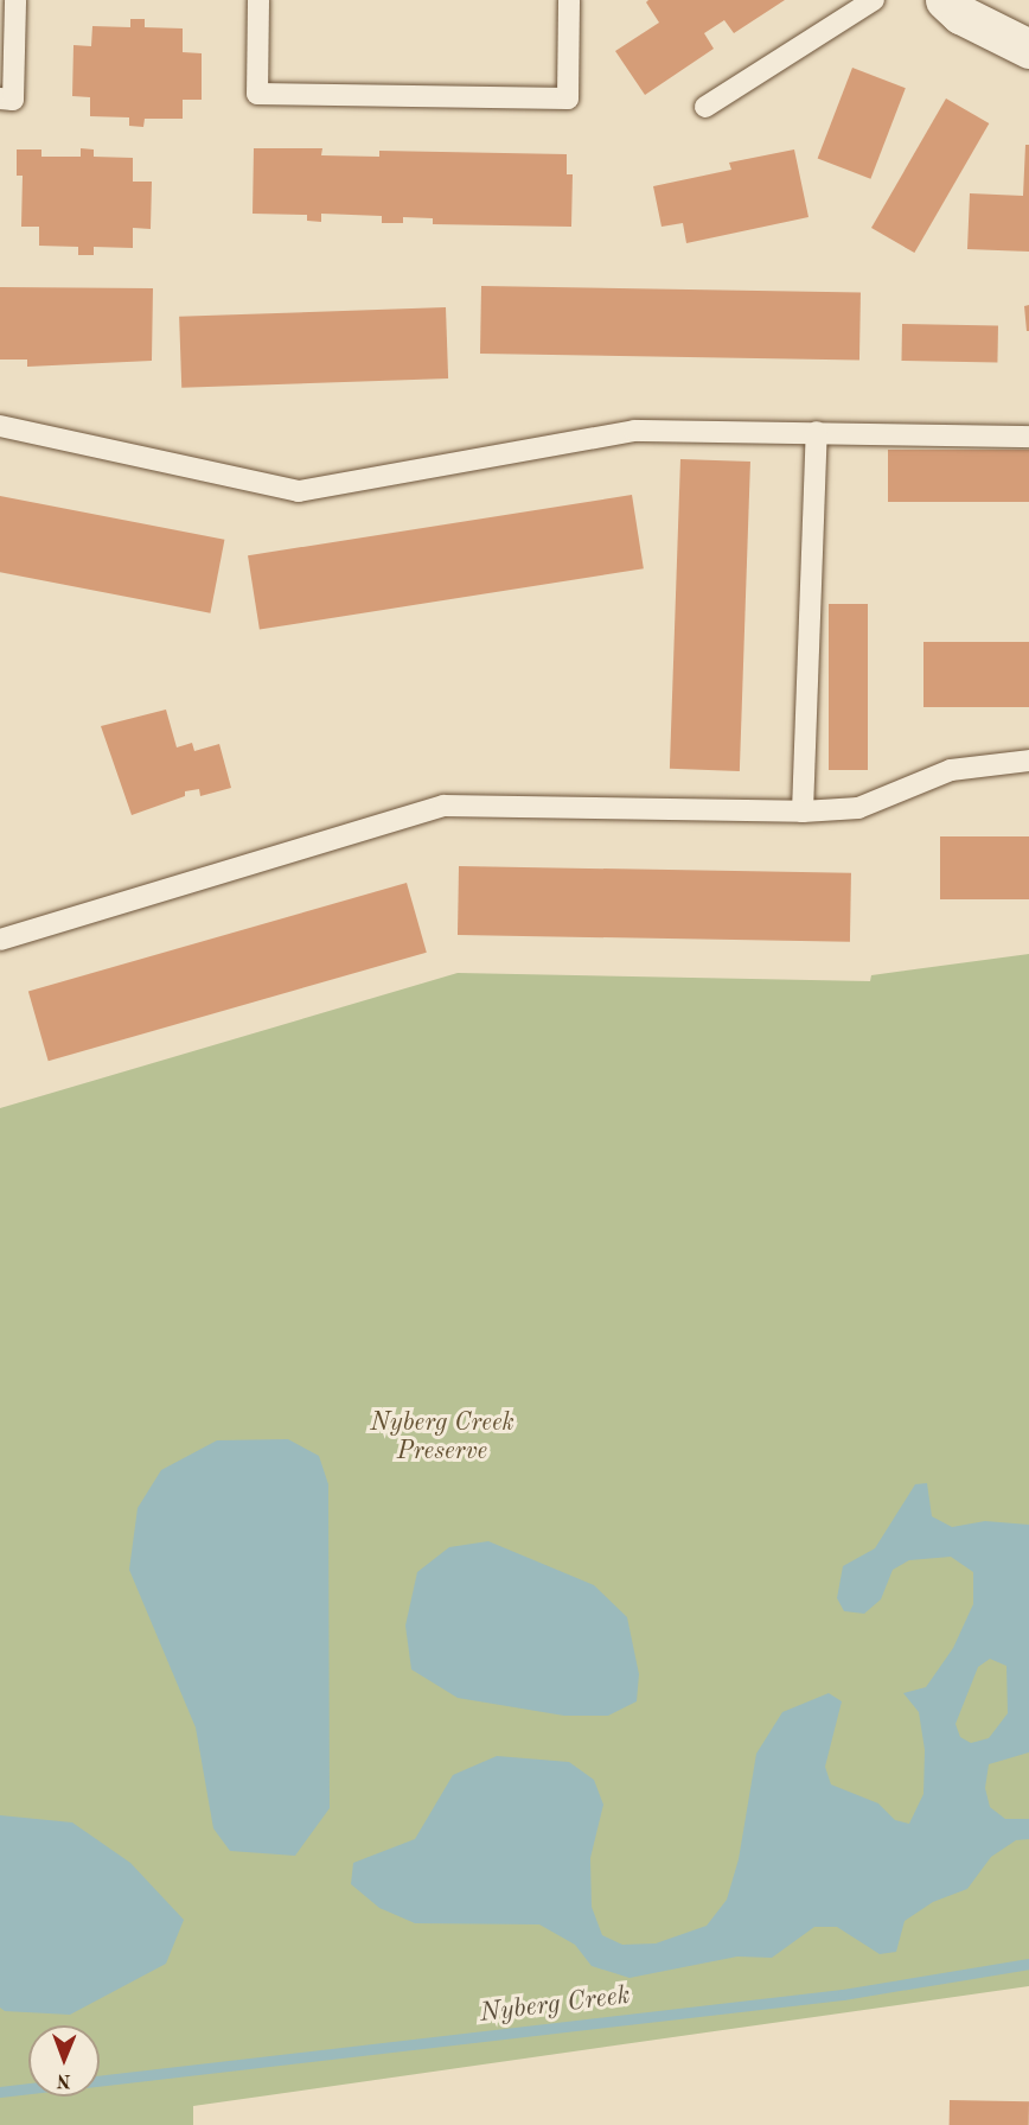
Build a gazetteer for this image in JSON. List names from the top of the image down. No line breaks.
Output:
{"water":["Nyberg Creek"],"parks":["Nyberg Creek Preserve"],"north":"bottom"}
